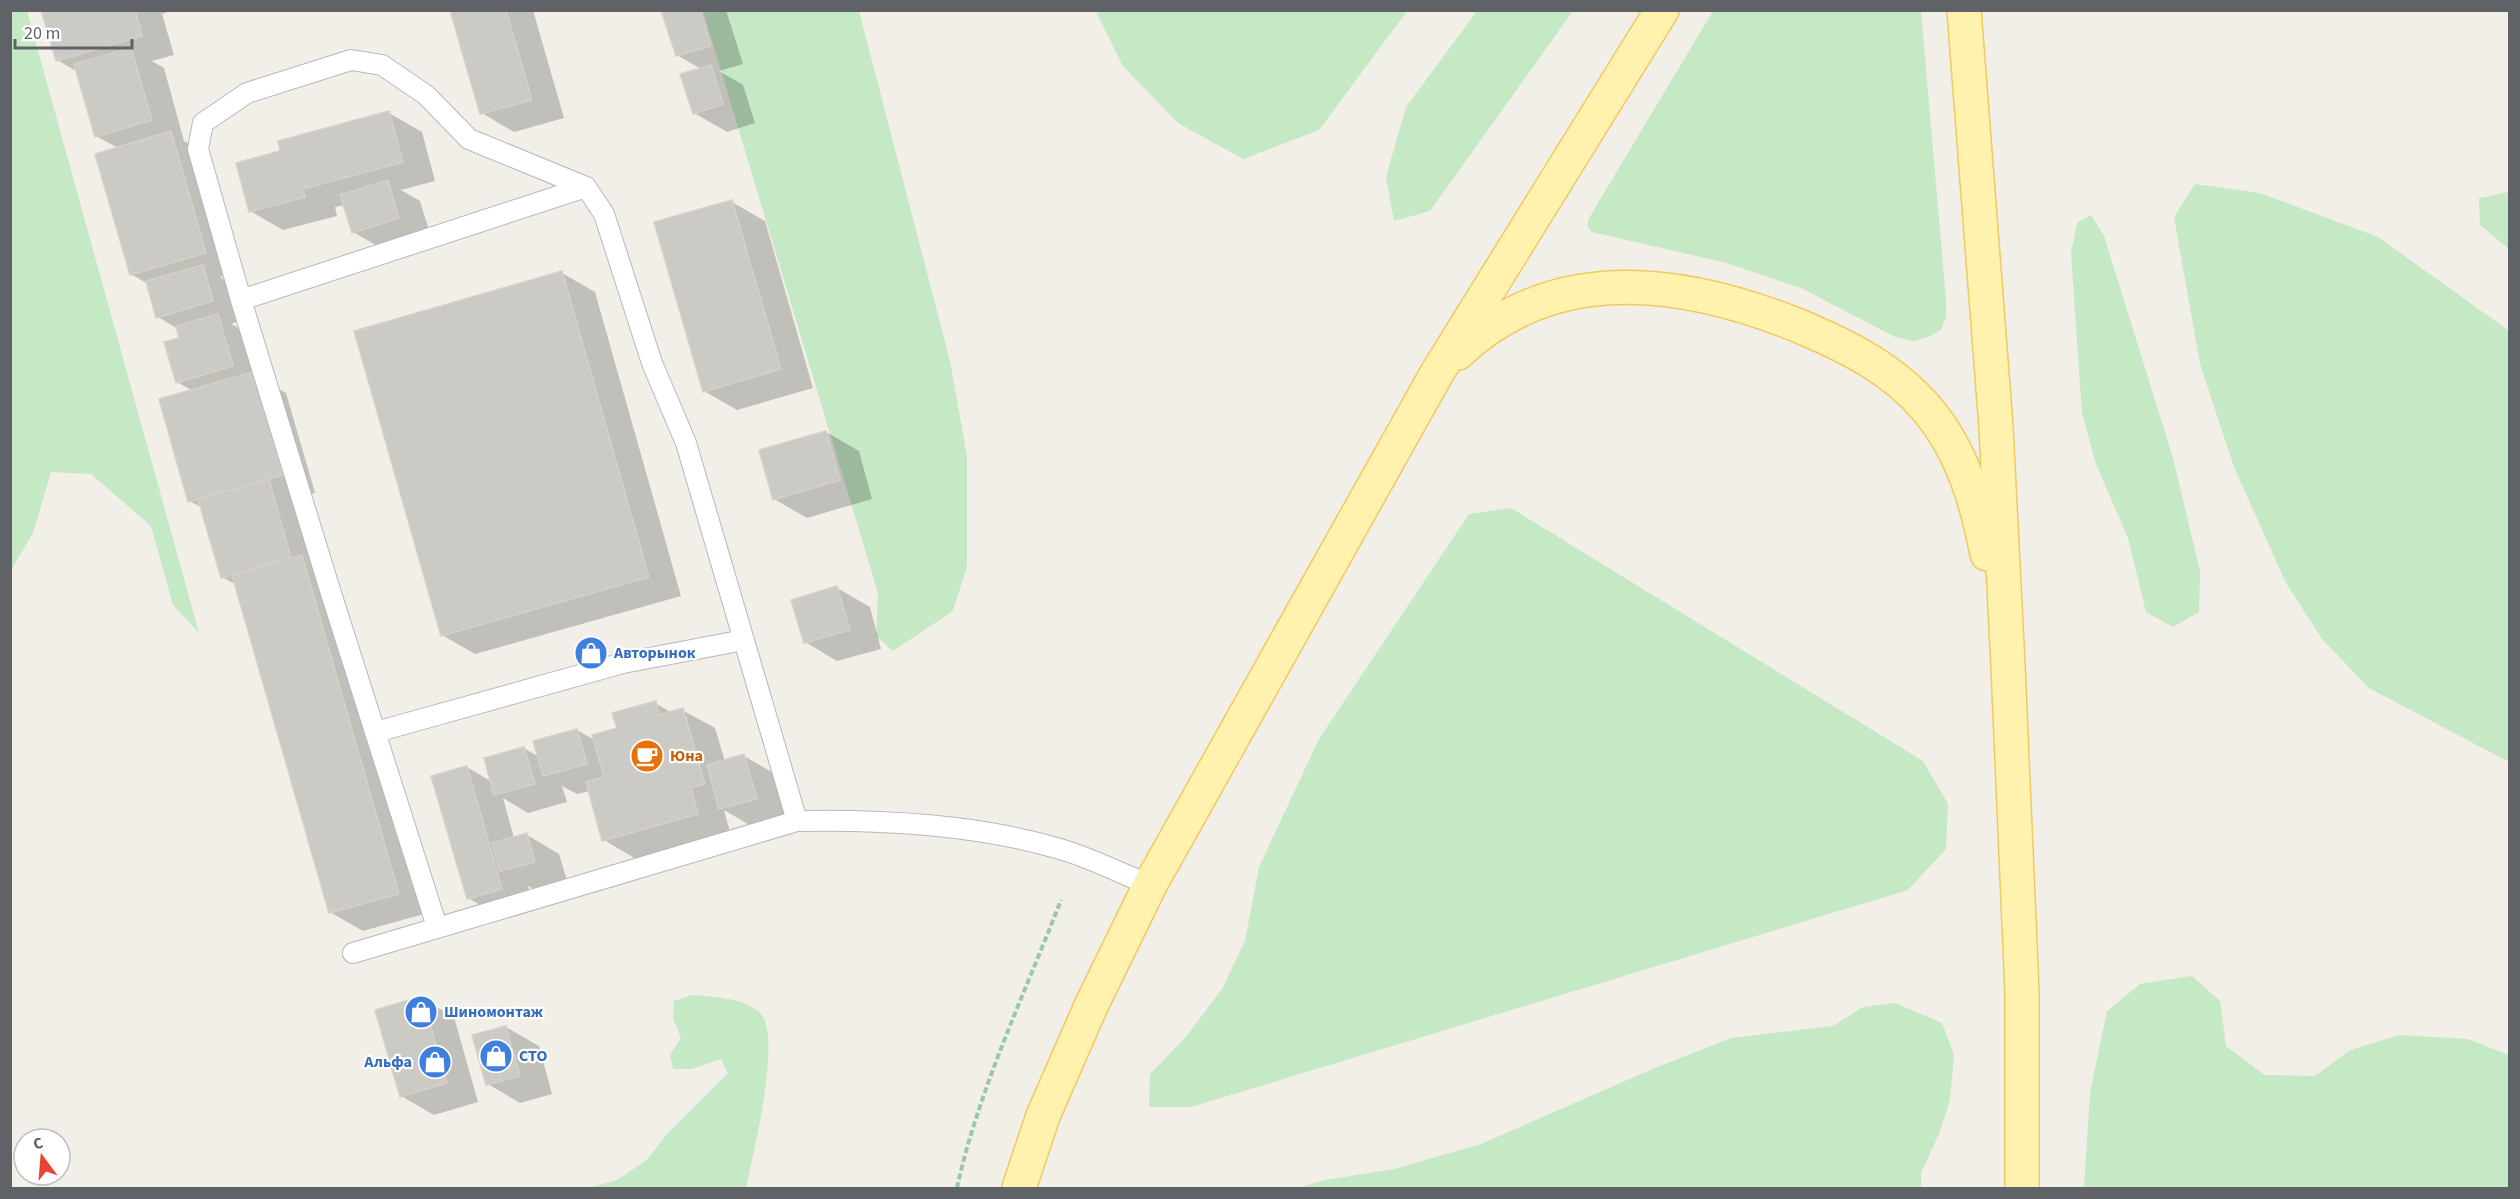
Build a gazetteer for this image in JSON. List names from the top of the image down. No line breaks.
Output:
{"places":{"shop":["Авторынок","Шиномонтаж","СТО","Альфа"],"cafe":["Юна"]},"scale_bar":"20 m","north":"top"}
